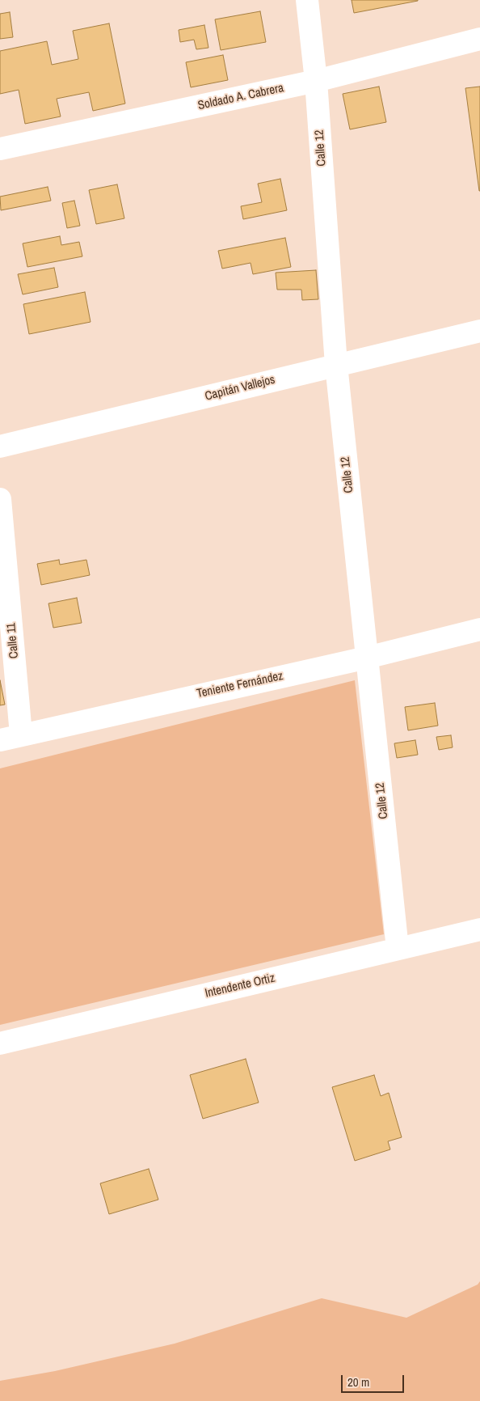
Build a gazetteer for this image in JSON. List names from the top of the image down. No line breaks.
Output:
{"streets":{"street":["Soldado A. Cabrera","Calle 12","Capitán Vallejos","Calle 11","Teniente Fernández","Intendente Ortiz"]},"crossings":[["Soldado A. Cabrera","Calle 12"],["Calle 12","Capitán Vallejos"],["Calle 12","Teniente Fernández"],["Calle 12","Intendente Ortiz"],["Calle 11","Teniente Fernández"]],"scale_bar":"20 m"}
